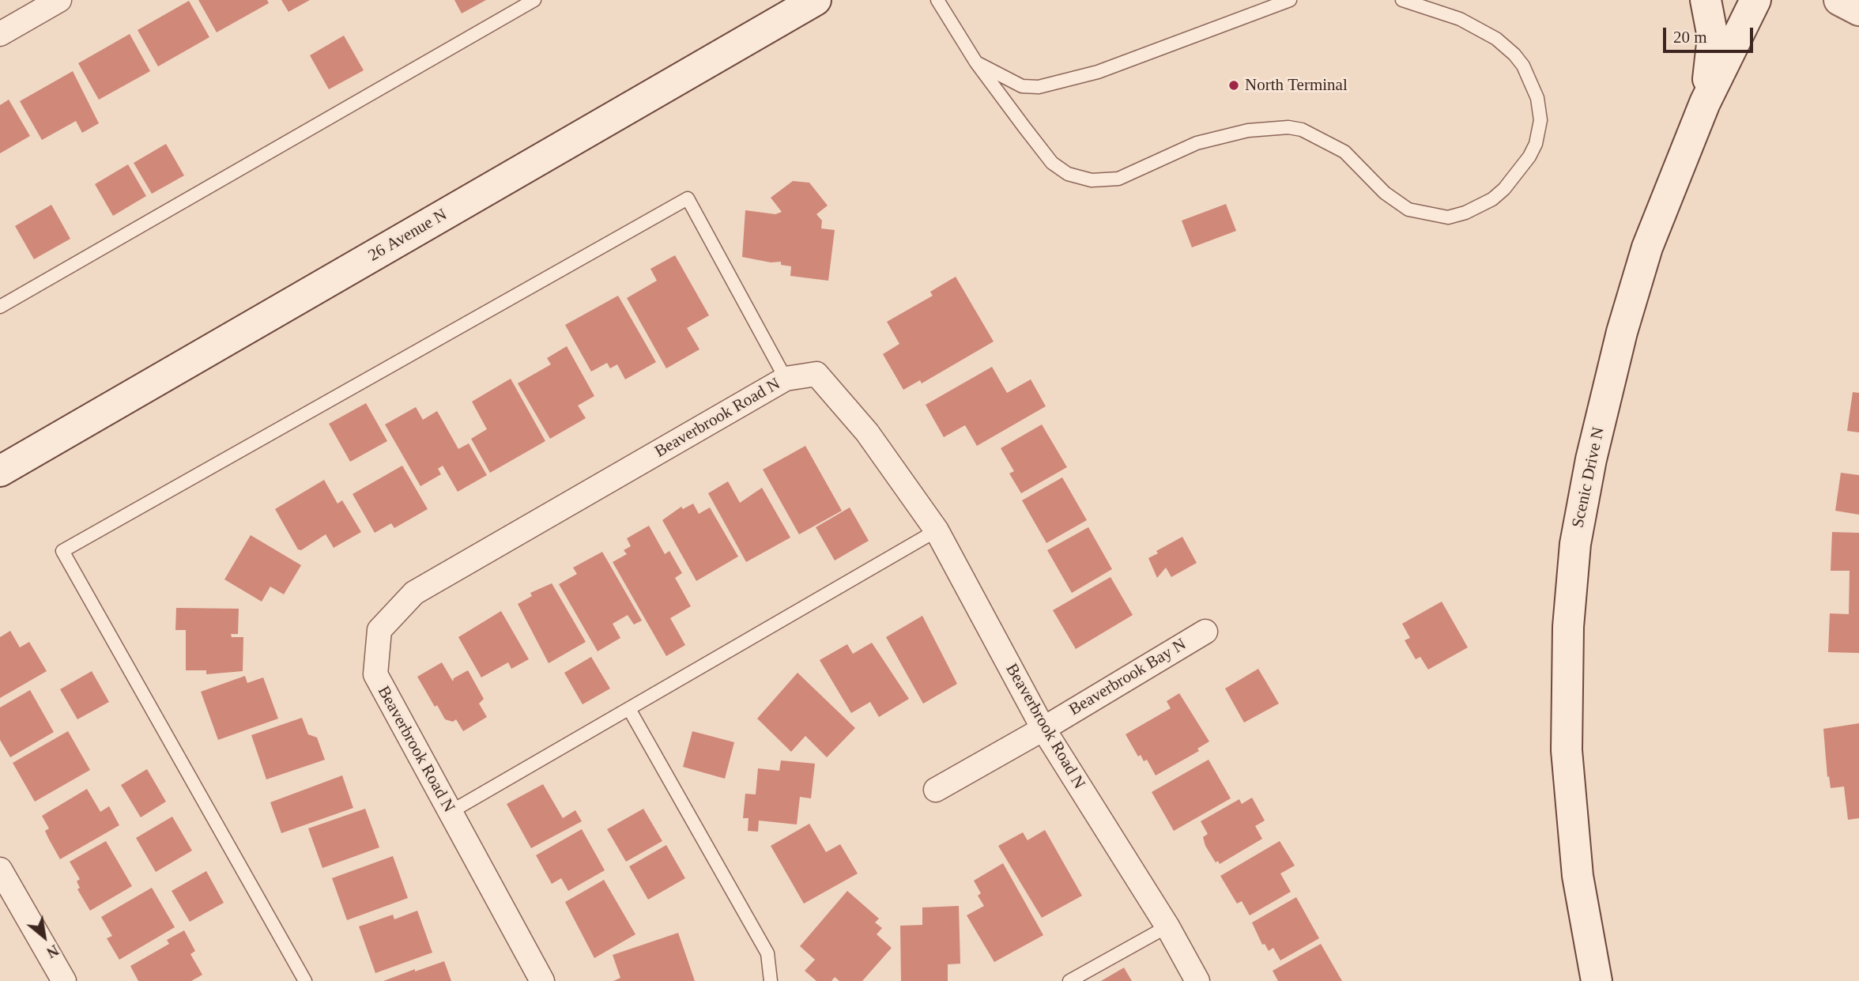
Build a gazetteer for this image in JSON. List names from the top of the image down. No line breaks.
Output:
{"streets":{"main road":["26 Avenue N","Scenic Drive N"],"street":["Beaverbrook Road N","Beaverbrook Bay N"]},"crossings":[["Beaverbrook Road N","Beaverbrook Bay N"]],"places":["North Terminal"],"scale_bar":"20 m","north":"bottom right"}
